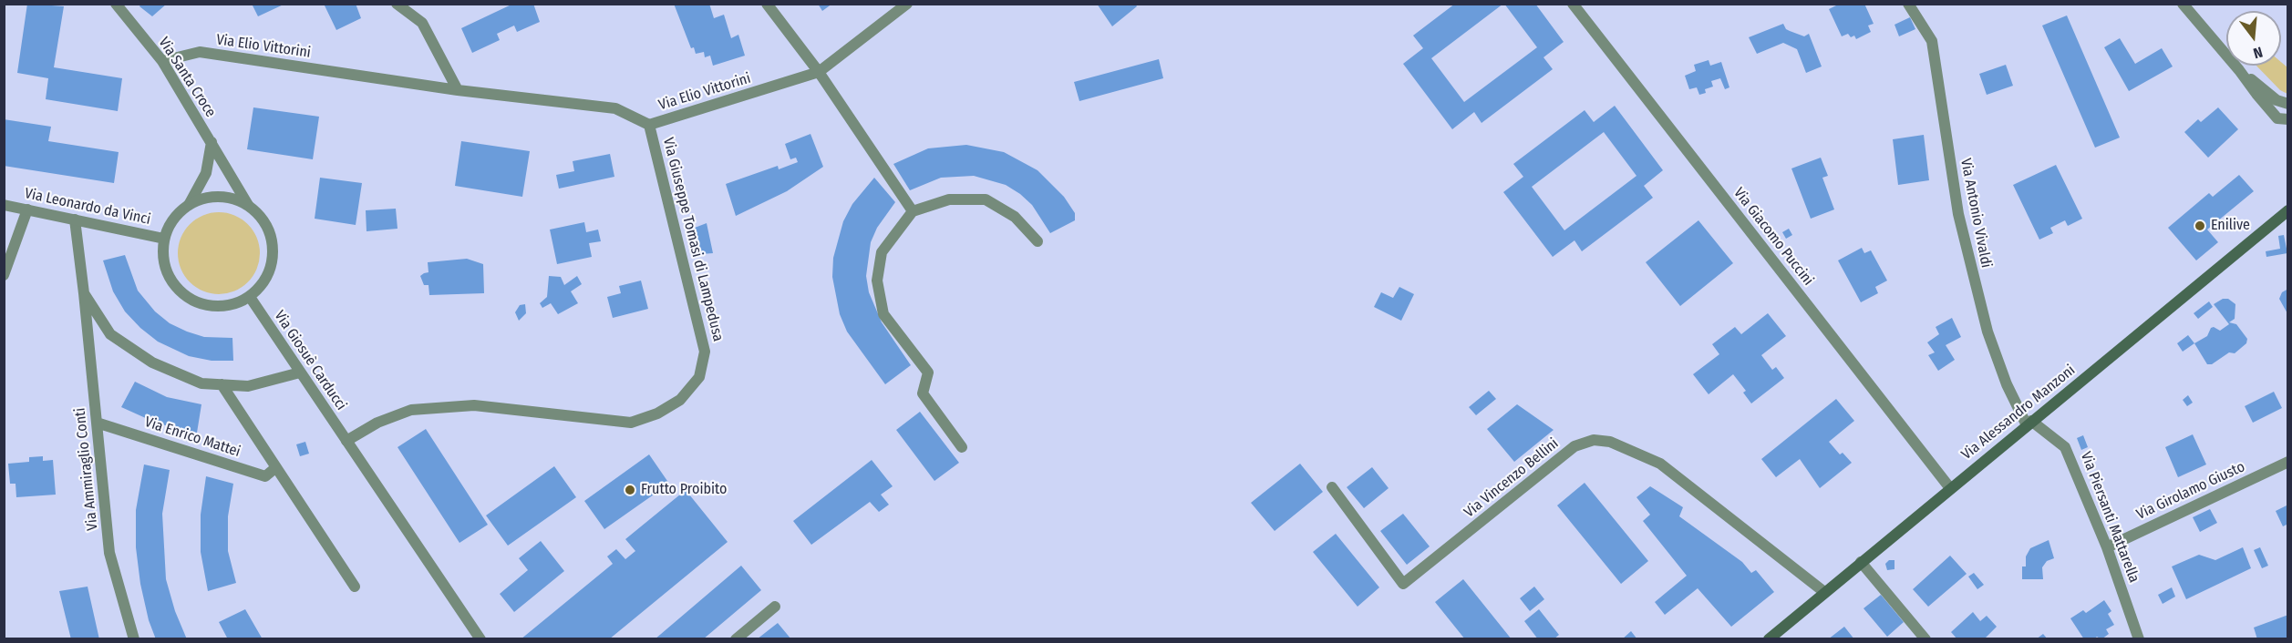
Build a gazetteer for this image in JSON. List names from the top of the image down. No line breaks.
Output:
{"streets":{"main road":["Via Alessandro Manzoni"],"street":["Via Elio Vittorini","Via Santa Croce","Via Leonardo da Vinci","Via Antonio Vivaldi","Via Giacomo Puccini","Via Giuseppe Tomasi di Lampedusa","Via Giosuè Carducci","Via Enrico Mattei","Via Ammiraglio Conti","Via Vincenzo Bellini","Via Girolamo Giusto","Via Piersanti Mattarella"]},"crossings":[["Via Elio Vittorini","Via Santa Croce"],["Via Elio Vittorini","Via Giuseppe Tomasi di Lampedusa"],["Via Santa Croce","Via Leonardo da Vinci"],["Via Santa Croce","Via Giosuè Carducci"],["Via Leonardo da Vinci","Via Giosuè Carducci"],["Via Leonardo da Vinci","Via Ammiraglio Conti"],["Via Antonio Vivaldi","Via Alessandro Manzoni"],["Via Antonio Vivaldi","Via Piersanti Mattarella"],["Via Giacomo Puccini","Via Alessandro Manzoni"],["Via Giuseppe Tomasi di Lampedusa","Via Giosuè Carducci"],["Via Giosuè Carducci","Via Ammiraglio Conti"],["Via Alessandro Manzoni","Via Vincenzo Bellini"],["Via Alessandro Manzoni","Via Piersanti Mattarella"],["Via Enrico Mattei","Via Ammiraglio Conti"],["Via Girolamo Giusto","Via Piersanti Mattarella"]],"places":["Enilive","Frutto Proibito"],"north":"bottom"}
